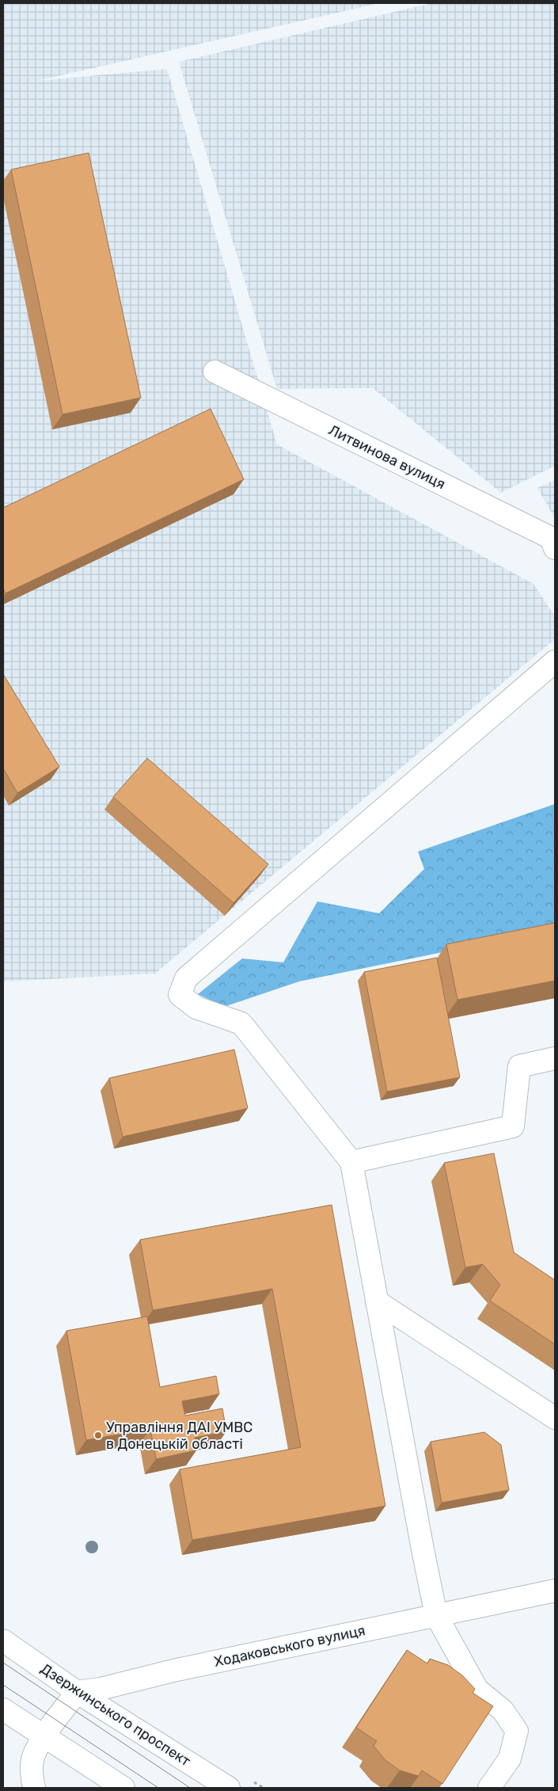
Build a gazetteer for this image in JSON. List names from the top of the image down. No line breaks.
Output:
{"streets":{"street":["Литвинова вулиця","Ходаковського вулиця","Дзержинського проспект"]},"crossings":[["Ходаковського вулиця","Дзержинського проспект"]],"places":["Управління ДАІ УМВС в Донецькій області"]}
